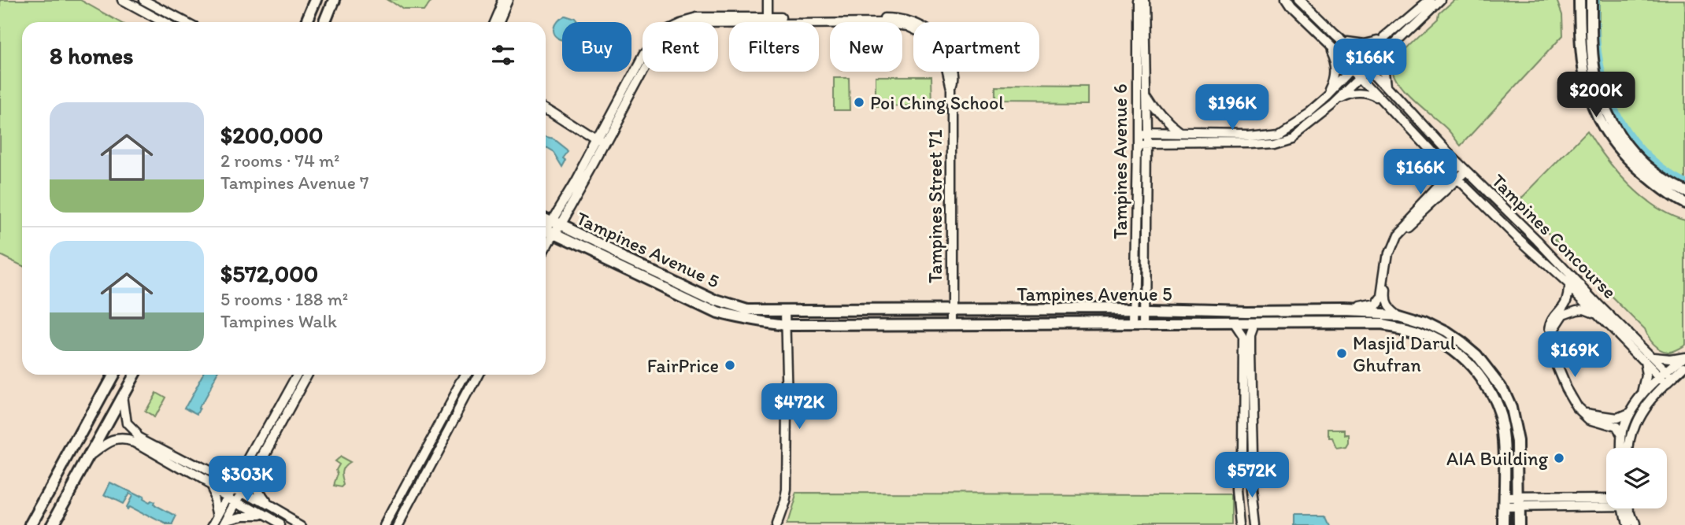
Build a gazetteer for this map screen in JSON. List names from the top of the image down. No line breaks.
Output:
{"streets":{"main road":["Tampines Avenue 5"],"street":["Tampines Avenue 6","Tampines Street 71","Tampines Concourse"]},"crossings":[["Tampines Avenue 6","Tampines Avenue 5"],["Tampines Street 71","Tampines Avenue 5"]],"places":["Poi Ching School","Masjid Darul Ghufran","FairPrice","AIA Building"],"page":{"chip":["Buy","Rent","Filters","New","Apartment"],"heading":"8 homes","price":["$166K","$200K","$196K","$166K","$169K","$472K","$572K","$303K"],"list":[{"name":"$200,000","note":"2 rooms · 74 m² · Tampines Avenue 7"},{"name":"$572,000","note":"5 rooms · 188 m² · Tampines Walk"}]}}
